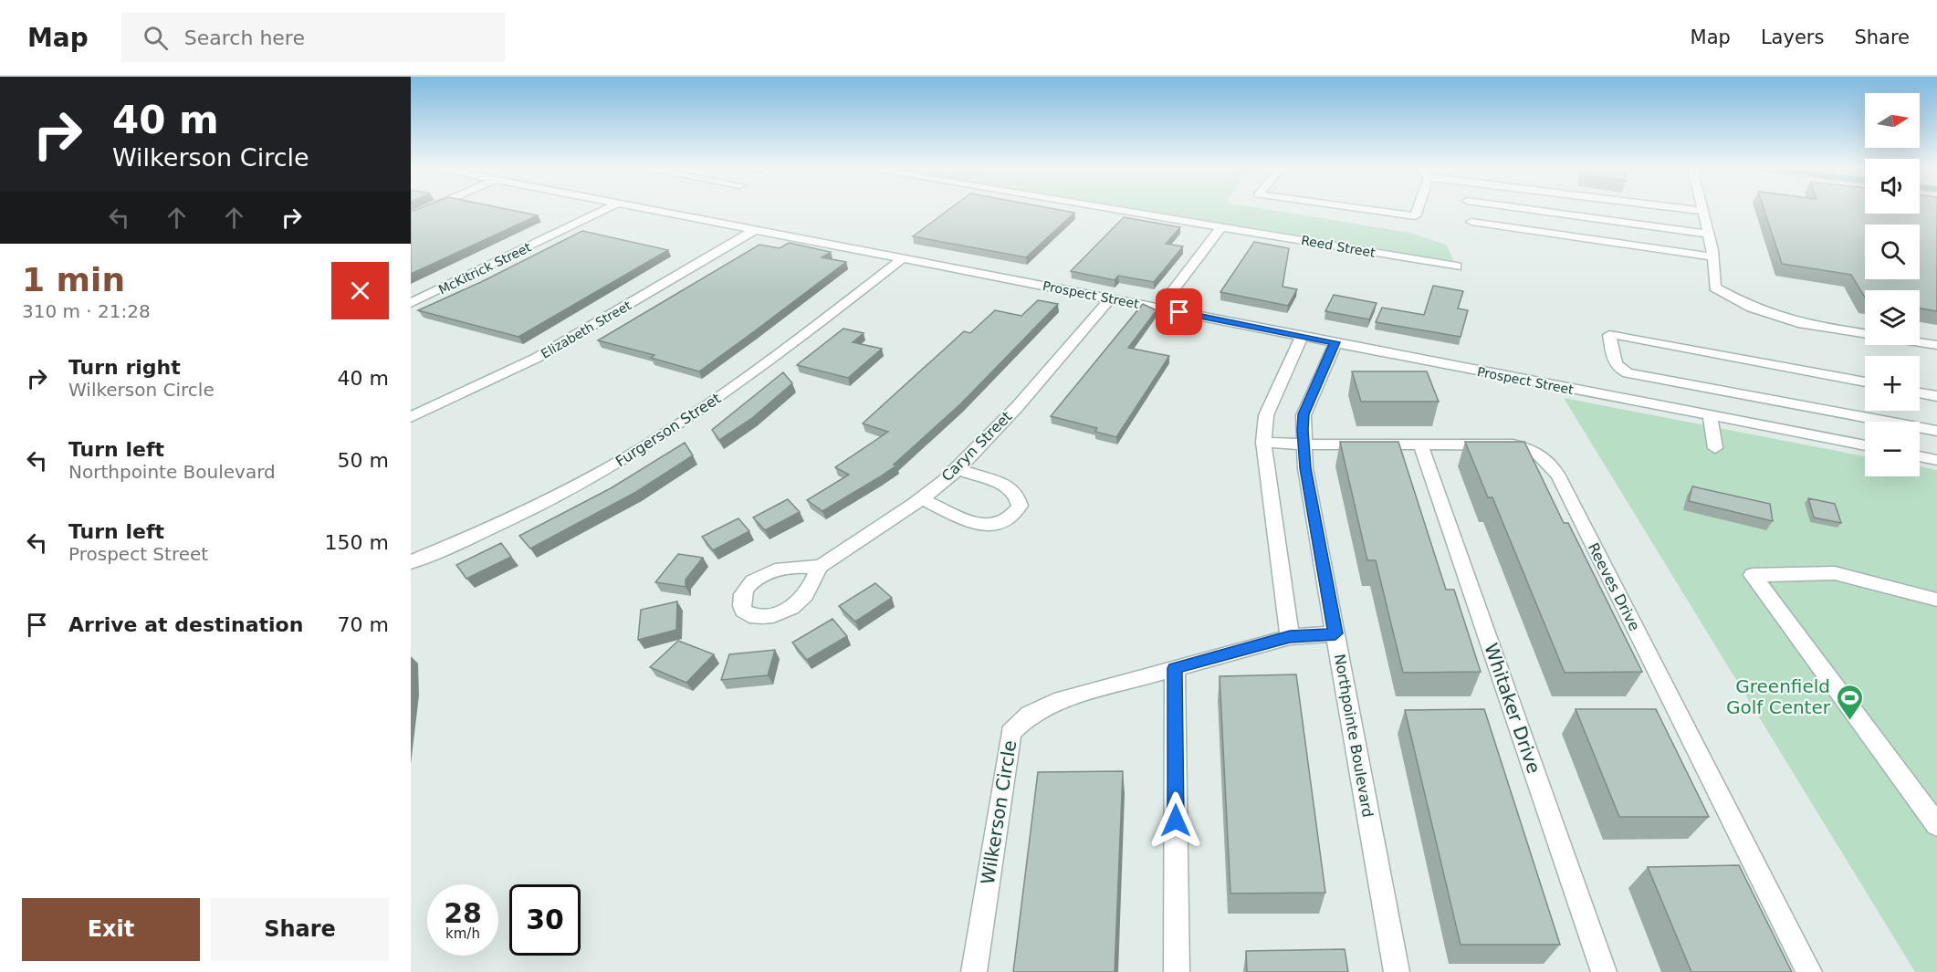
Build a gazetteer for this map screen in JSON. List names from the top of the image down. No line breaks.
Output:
{"streets":{"street":["Reed Street","McKitrick Street","Prospect Street","Elizabeth Street","Furgerson Street","Caryn Street","Reeves Drive","Whitaker Drive","Northpointe Boulevard","Wilkerson Circle"]},"crossings":[["Prospect Street","Elizabeth Street"],["Prospect Street","Furgerson Street"],["Prospect Street","Caryn Street"],["Prospect Street","Northpointe Boulevard"],["Reeves Drive","Whitaker Drive"],["Reeves Drive","Northpointe Boulevard"],["Northpointe Boulevard","Wilkerson Circle"]],"places":{"sports":["Greenfield Golf Center"]},"north":"right","page":{"header":"Map","search":"Search here","nav":["Map","Layers","Share"],"turn":["40 m","Wilkerson Circle"],"map_buttons":["+","−"],"heading":["1 min","310 m · 21:28"],"list":[{"name":"Turn right","note":"Wilkerson Circle","value":"40 m"},{"name":"Turn left","note":"Northpointe Boulevard","value":"50 m"},{"name":"Turn left","note":"Prospect Street","value":"150 m"},{"name":"Arrive at destination","value":"70 m"}],"speed":"28 km/h","limit":"30","buttons":["Exit","Share"]}}
